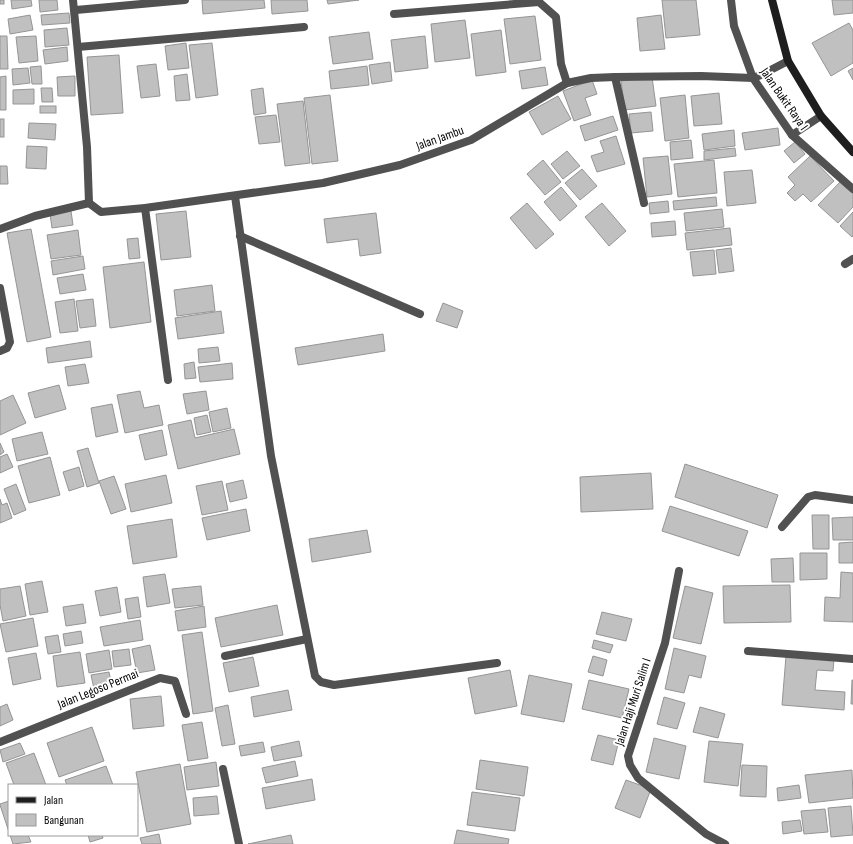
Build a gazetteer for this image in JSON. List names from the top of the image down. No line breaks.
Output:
{"streets":{"street":["Jalan Bukit Raya I","Jalan Jambu","Jalan Legoso Permai","Jalan Haji Muri Salim I"]},"crossings":[["Jalan Bukit Raya I","Jalan Jambu"]],"legend":["Jalan","Bangunan"]}
